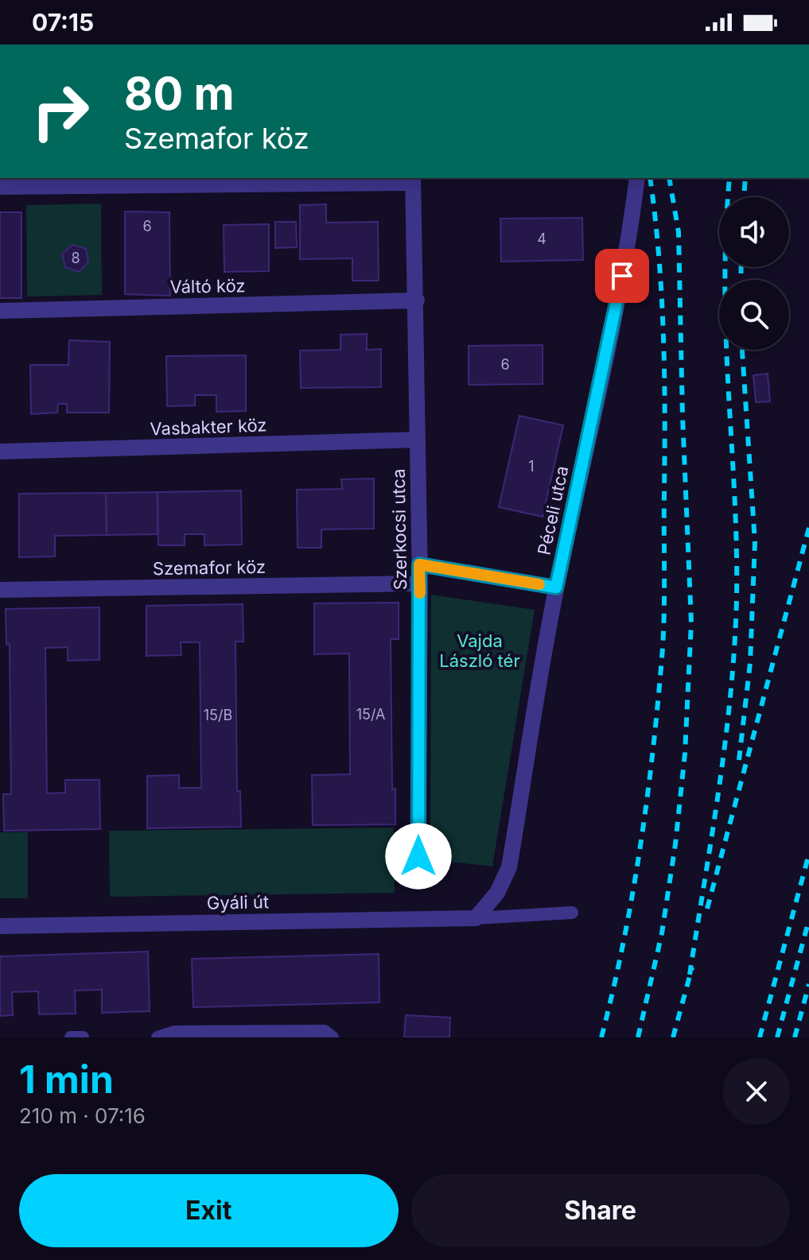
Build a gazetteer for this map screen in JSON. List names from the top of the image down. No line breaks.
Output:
{"streets":{"street":["Váltó köz","Vasbakter köz","Péceli utca","Szerkocsi utca","Szemafor köz","Gyáli út"]},"crossings":[["Váltó köz","Szerkocsi utca"],["Vasbakter köz","Szerkocsi utca"],["Péceli utca","Gyáli út"],["Szerkocsi utca","Szemafor köz"]],"parks":["Vajda László tér"],"house_numbers":["6","4","8","6","1","15/A","15/B"],"page":{"status":"07:15","turn":["80 m","Szemafor köz"],"heading":["1 min","210 m · 07:16"],"buttons":["Exit","Share"]}}
